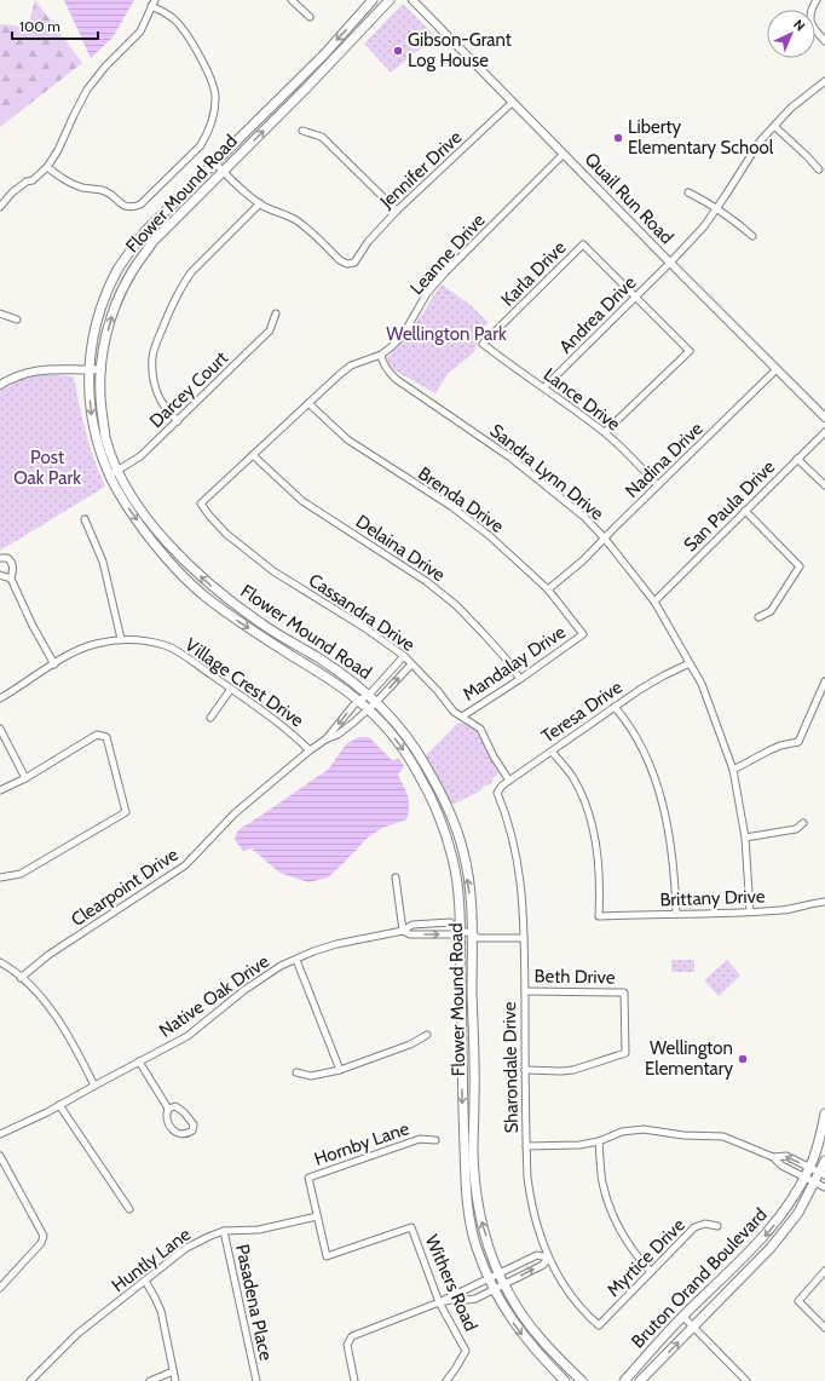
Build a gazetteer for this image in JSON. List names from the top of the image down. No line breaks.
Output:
{"streets":{"main road":["Flower Mound Road","Bruton Orand Boulevard"],"street":["Jennifer Drive","Quail Run Road","Leanne Drive","Karla Drive","Andrea Drive","Darcey Court","Lance Drive","Nadina Drive","Sandra Lynn Drive","Brenda Drive","San Paula Drive","Delaina Drive","Cassandra Drive","Mandalay Drive","Village Crest Drive","Teresa Drive","Clearpoint Drive","Brittany Drive","Beth Drive","Native Oak Drive","Sharondale Drive","Hornby Lane","Myrtice Drive","Huntly Lane","Withers Road","Pasadena Place"]},"crossings":[["Jennifer Drive","Quail Run Road"],["Flower Mound Road","Darcey Court"],["Flower Mound Road","Clearpoint Drive"],["Flower Mound Road","Native Oak Drive"],["Quail Run Road","Leanne Drive"],["Quail Run Road","Andrea Drive"],["Quail Run Road","Nadina Drive"],["Leanne Drive","Sandra Lynn Drive"],["Leanne Drive","Brenda Drive"],["Leanne Drive","Delaina Drive"],["Leanne Drive","Cassandra Drive"],["Karla Drive","Andrea Drive"],["Karla Drive","Lance Drive"],["Andrea Drive","Lance Drive"],["Lance Drive","Nadina Drive"],["Nadina Drive","Sandra Lynn Drive"],["Nadina Drive","Brenda Drive"],["Sandra Lynn Drive","San Paula Drive"],["Sandra Lynn Drive","Teresa Drive"],["Sandra Lynn Drive","Brittany Drive"],["Brenda Drive","Mandalay Drive"],["Delaina Drive","Mandalay Drive"],["Cassandra Drive","Mandalay Drive"],["Cassandra Drive","Teresa Drive"],["Cassandra Drive","Clearpoint Drive"],["Village Crest Drive","Clearpoint Drive"],["Teresa Drive","Brittany Drive"],["Teresa Drive","Sharondale Drive"],["Beth Drive","Sharondale Drive"],["Native Oak Drive","Sharondale Drive"],["Sharondale Drive","Myrtice Drive"],["Hornby Lane","Huntly Lane"],["Hornby Lane","Withers Road"],["Huntly Lane","Withers Road"],["Huntly Lane","Pasadena Place"]],"parks":["Wellington Park","Post Oak Park"],"places":["Gibson-Grant Log House","Liberty Elementary School","Wellington Elementary"],"scale_bar":"100 m","north":"top right"}
